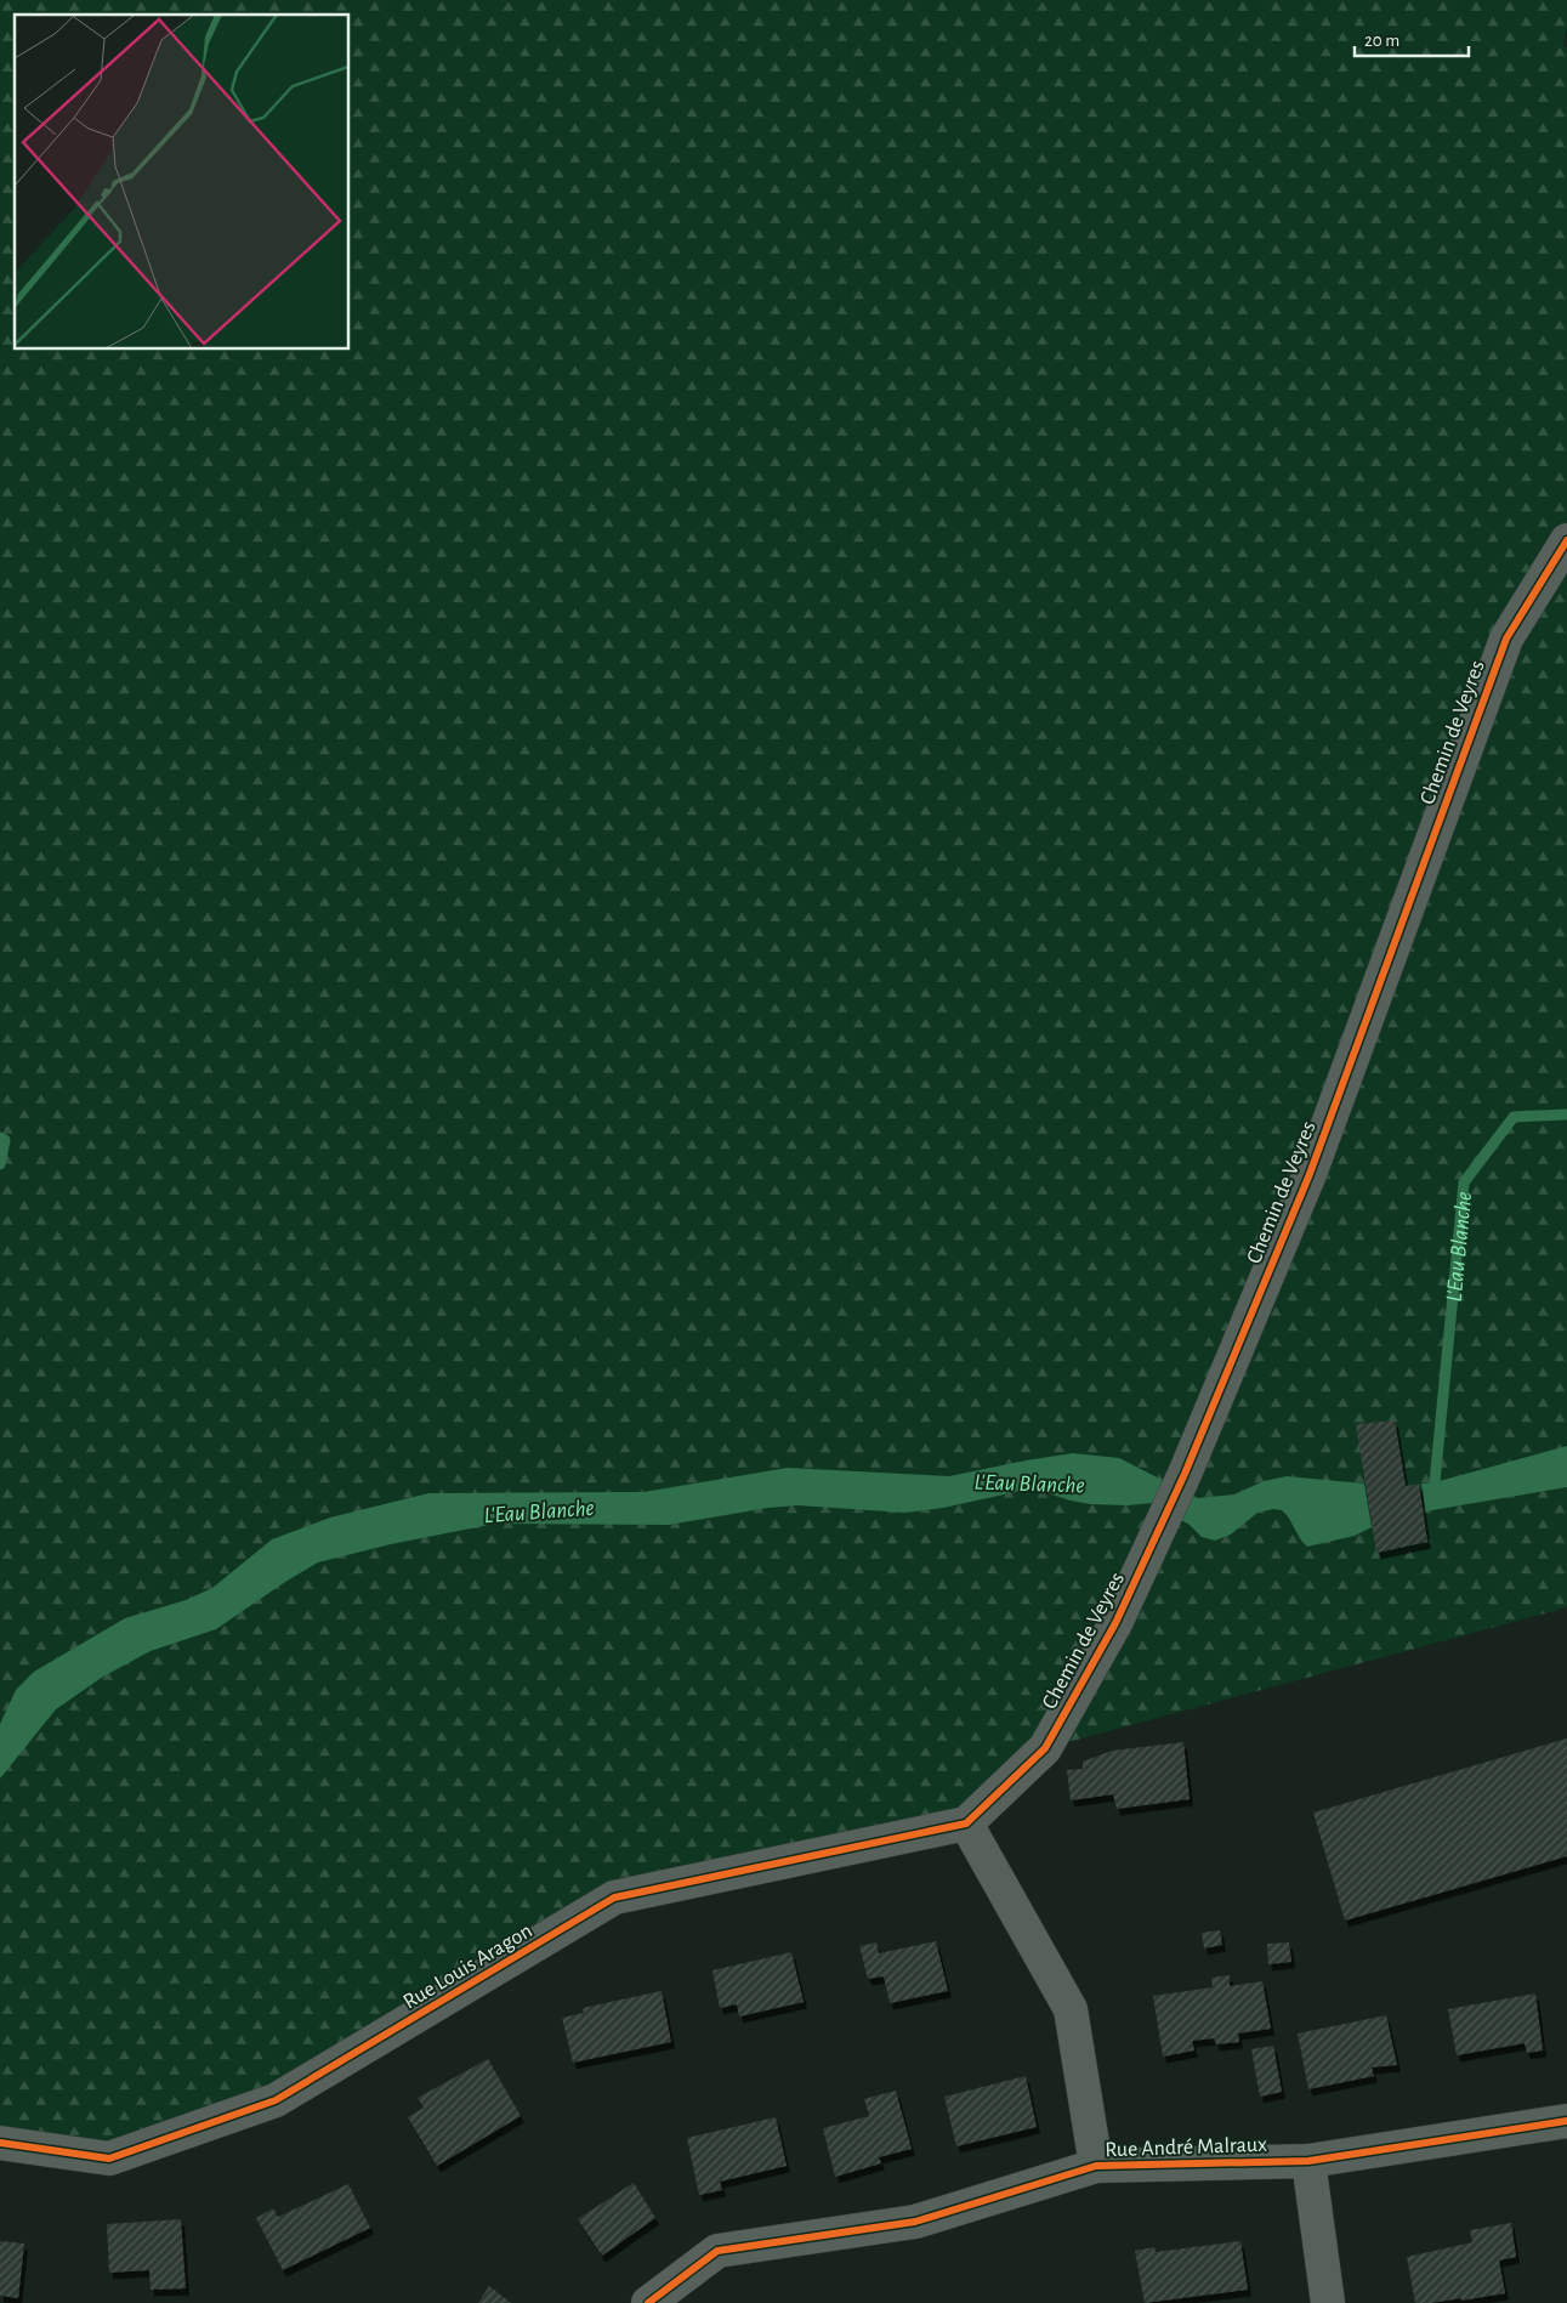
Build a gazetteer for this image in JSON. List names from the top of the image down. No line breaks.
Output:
{"streets":{"street":["Chemin de Veyres","Rue Louis Aragon","Rue André Malraux"]},"crossings":[["Chemin de Veyres","Rue Louis Aragon"]],"water":["L'Eau Blanche"],"scale_bar":"20 m"}
